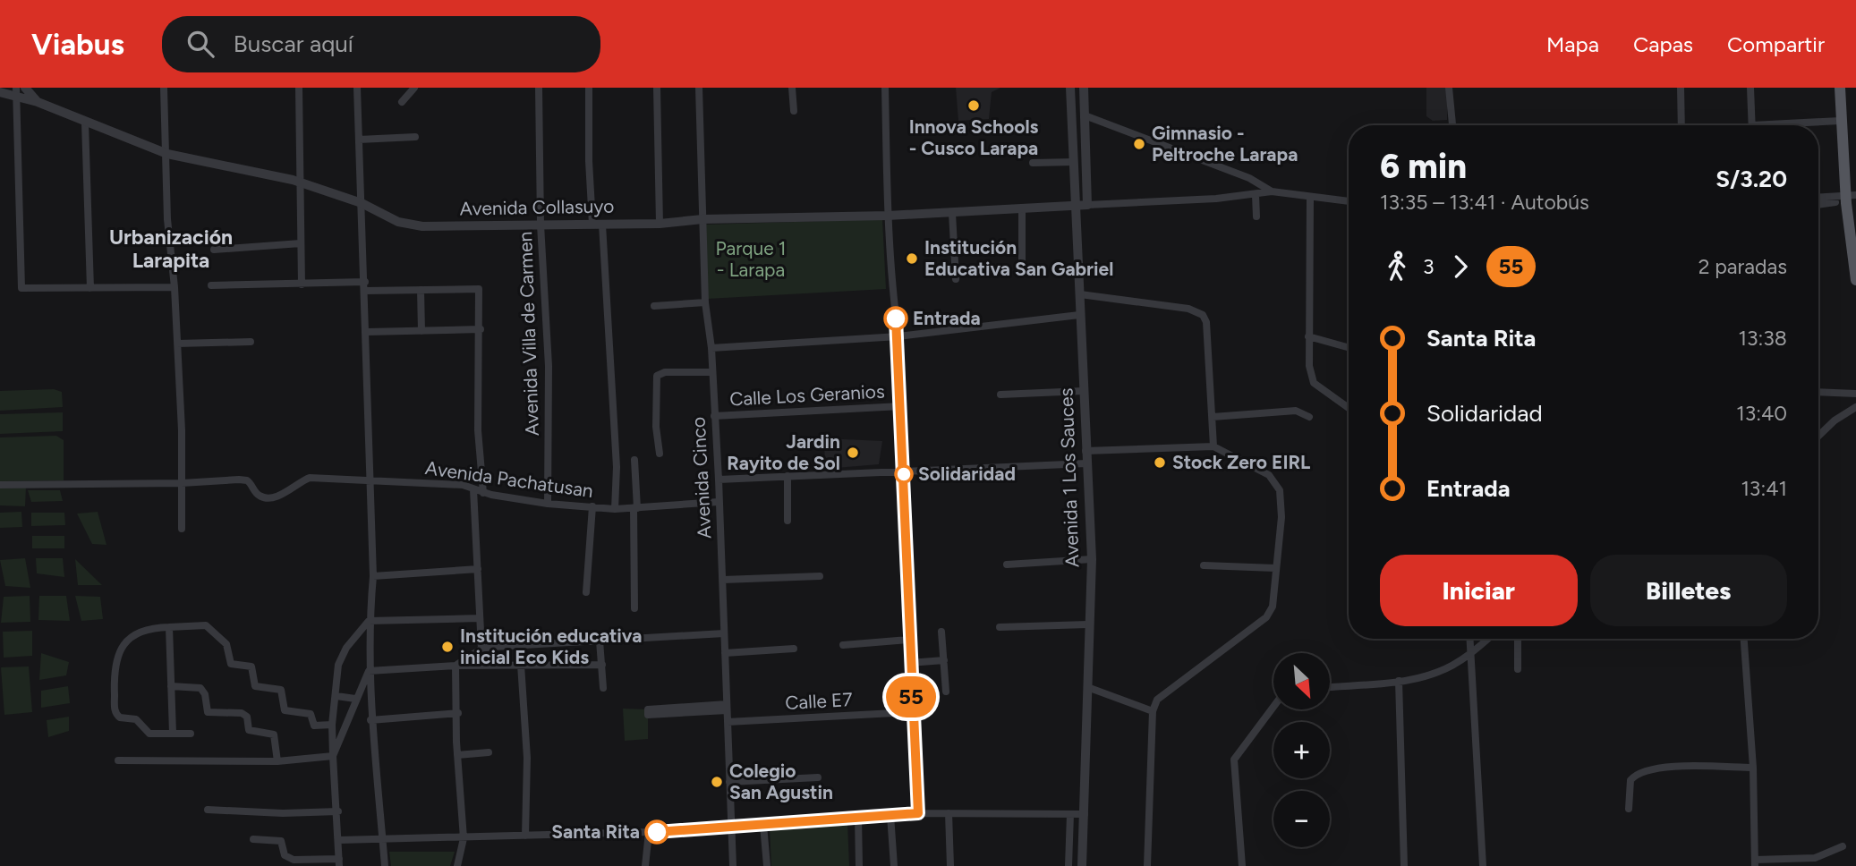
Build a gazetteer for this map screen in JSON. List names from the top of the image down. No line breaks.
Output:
{"streets":{"street":["Avenida Collasuyo","Avenida Villa de Carmen","Calle Los Geranios","Avenida Cinco","Avenida 1 Los Sauces","Avenida Pachatusan","Calle E7"]},"crossings":[["Avenida Collasuyo","Avenida Villa de Carmen"],["Avenida Collasuyo","Avenida Cinco"],["Avenida Collasuyo","Avenida 1 Los Sauces"],["Avenida Villa de Carmen","Avenida Pachatusan"],["Calle Los Geranios","Avenida Cinco"],["Avenida Cinco","Avenida Pachatusan"],["Avenida Cinco","Calle E7"]],"districts":["Urbanización Larapita"],"parks":["Parque 1 - Larapa"],"places":["Innova Schools - Cusco Larapa","Gimnasio - Peltroche Larapa","Institución Educativa San Gabriel","Entrada","Jardin Rayito de Sol","Stock Zero EIRL","Solidaridad","Institución educativa inicial Eco Kids","Colegio San Agustin","Santa Rita"],"lines":["bus line 55"],"north":"bottom right","page":{"header":"Viabus","search":"Buscar aquí","nav":["Mapa","Capas","Compartir"],"on_map":"55","heading":["6 min","13:35 – 13:41 · Autobús","S/3.20"],"legs":["3","55","2 paradas"],"list":[{"name":"Santa Rita","value":"13:38"},{"name":"Solidaridad","value":"13:40"},{"name":"Entrada","value":"13:41"}],"buttons":["Iniciar","Billetes"],"map_buttons":["+","−"]}}
